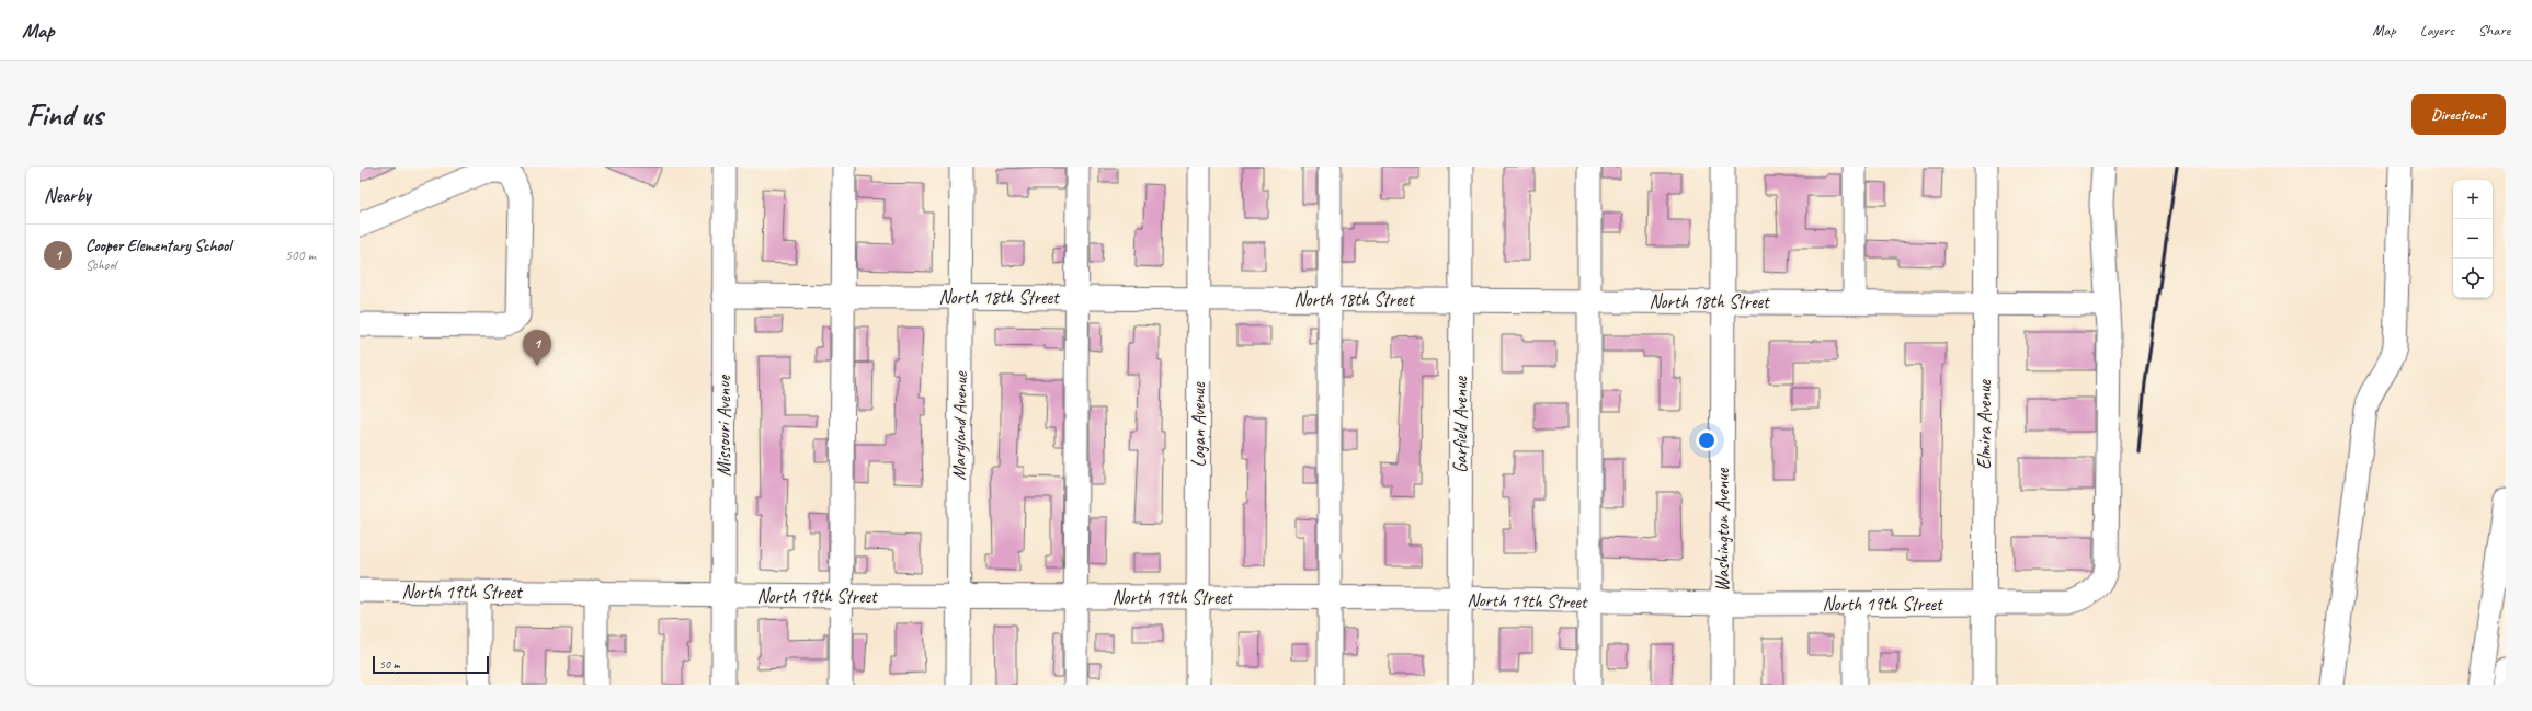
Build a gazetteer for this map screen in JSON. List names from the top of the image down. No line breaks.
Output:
{"streets":{"street":["North 18th Street","Logan Avenue","Garfield Avenue","Elmira Avenue","Missouri Avenue","Maryland Avenue","Washington Avenue","North 19th Street"]},"crossings":[["North 18th Street","Logan Avenue"],["North 18th Street","Garfield Avenue"],["North 18th Street","Elmira Avenue"],["North 18th Street","Missouri Avenue"],["North 18th Street","Maryland Avenue"],["North 18th Street","Washington Avenue"],["North 18th Street","North 19th Street"],["Logan Avenue","North 19th Street"],["Garfield Avenue","North 19th Street"],["Elmira Avenue","North 19th Street"],["Missouri Avenue","North 19th Street"],["Maryland Avenue","North 19th Street"],["Washington Avenue","North 19th Street"]],"scale_bar":"50 m","page":{"header":"Map","nav":["Map","Layers","Share"],"buttons":"Directions","title":"Find us","heading":"Nearby","map_buttons":["+","−"],"list":[{"mark":"1","name":"Cooper Elementary School","note":"School","value":"500 m"}],"pins":"1","scale":"50 m"}}
